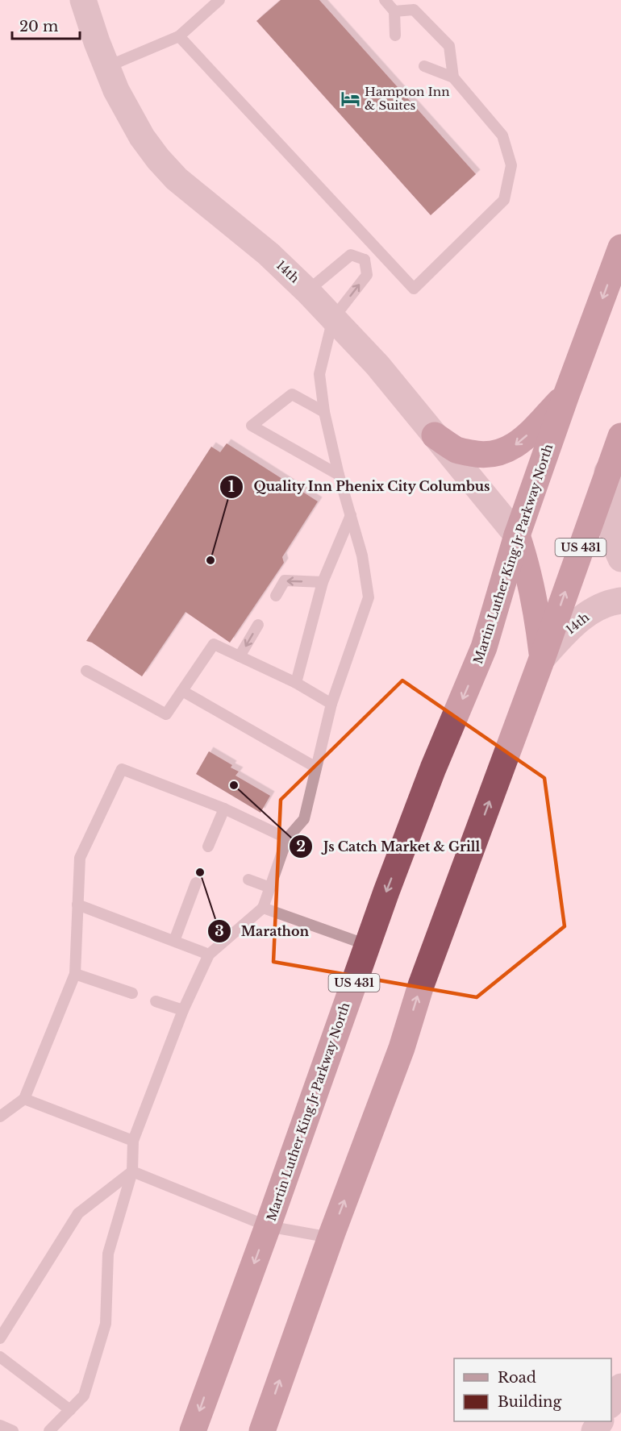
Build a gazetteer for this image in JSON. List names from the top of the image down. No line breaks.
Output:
{"streets":{"highway":["US 431","Martin Luther King Jr Parkway North"],"street":["14th"]},"crossings":[["14th","US 431"],["14th","Martin Luther King Jr Parkway North"]],"places":{"hotel":["Hampton Inn & Suites"],"other":["Quality Inn Phenix City Columbus","Js Catch Market & Grill","Marathon"]},"legend":["Road","Building"],"scale_bar":"20 m"}
